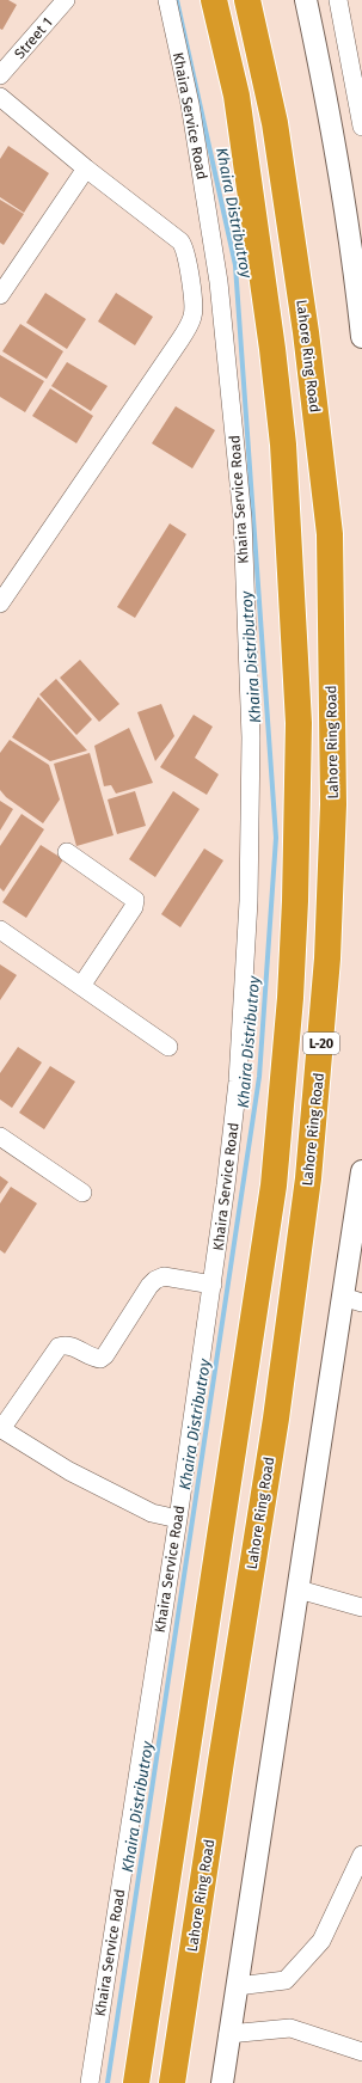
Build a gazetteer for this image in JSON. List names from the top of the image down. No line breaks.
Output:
{"streets":{"highway":["Lahore Ring Road","L-20"],"street":["Street 1","Khaira Service Road"]},"water":["Khaira Distributroy"]}
